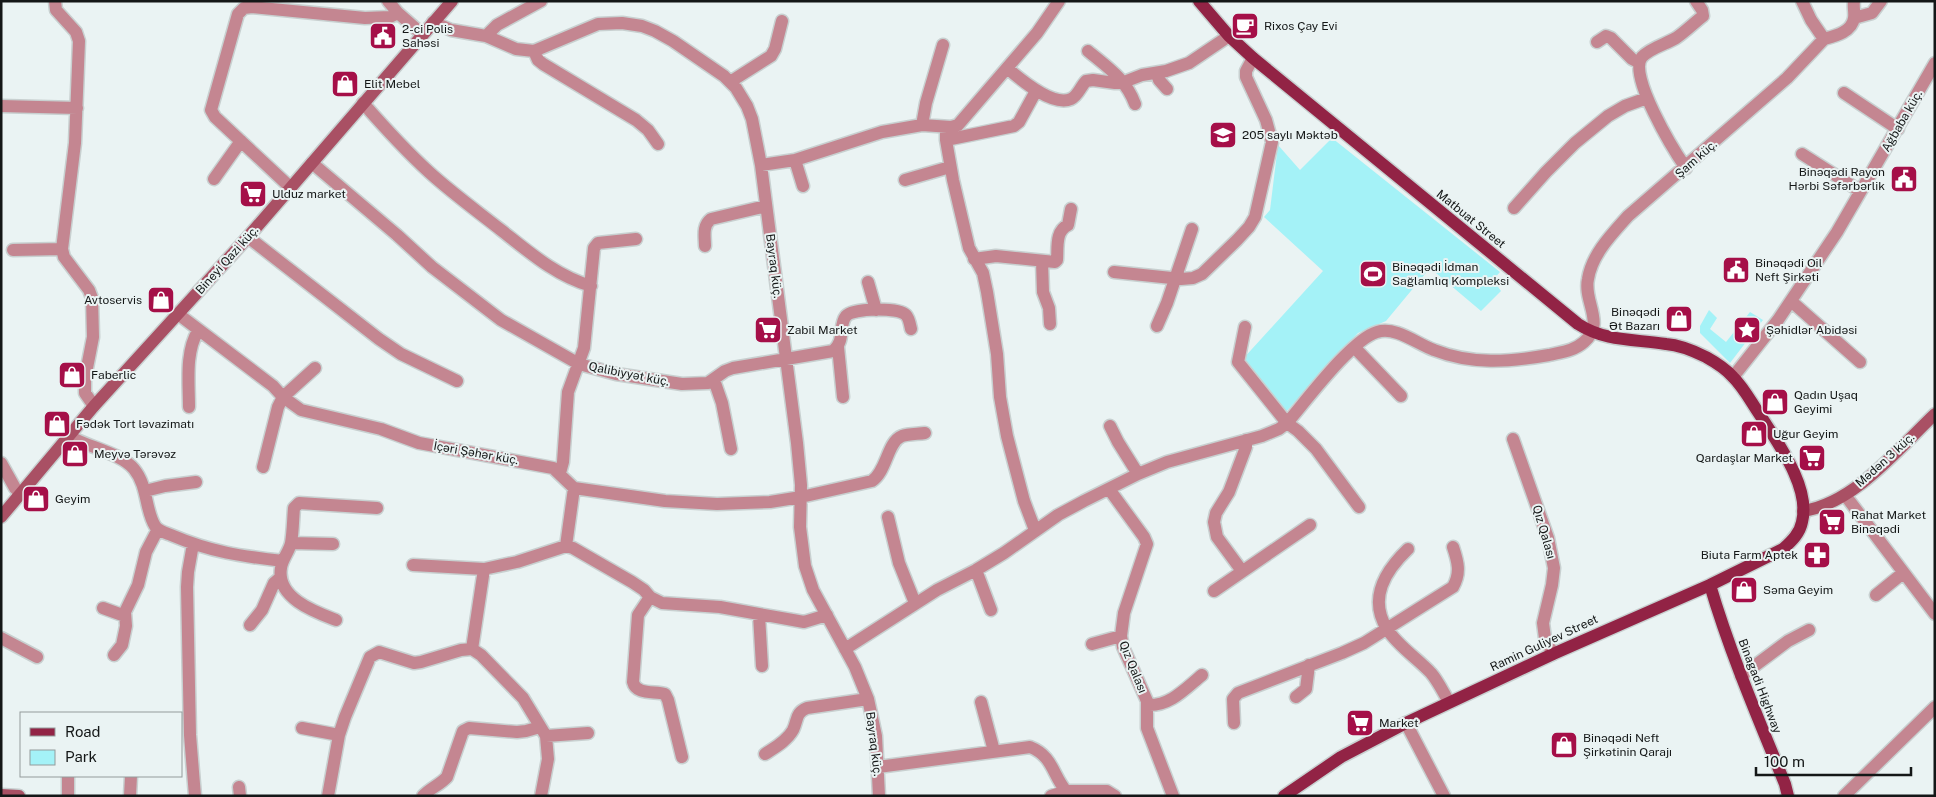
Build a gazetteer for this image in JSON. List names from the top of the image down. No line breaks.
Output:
{"streets":{"main road":["Matbuat Street","Bineyi Qazi küç.","Mədən 3 küç.","Ramin Guliyev Street","Binagadi Highway"],"street":["Ağbaba küç.","Şam küç.","Bayraq küç.","Qalibiyyət küç.","İçəri Şəhər küç.","Qız Qalası"]},"crossings":[["Ağbaba küç.","Matbuat Street"],["Şam küç.","Matbuat Street"],["Matbuat Street","Mədən 3 küç."],["Matbuat Street","Ramin Guliyev Street"],["Bineyi Qazi küç.","Qalibiyyət küç."],["Bineyi Qazi küç.","İçəri Şəhər küç."],["Bayraq küç.","Qalibiyyət küç."],["Mədən 3 küç.","Ramin Guliyev Street"],["Qız Qalası","Ramin Guliyev Street"],["Ramin Guliyev Street","Binagadi Highway"]],"places":{"cafe":["Rixos Çay Evi"],"public building":["2-ci Polis Sahəsi","Binəqədi Rayon Hərbi Səfərbərlik","Binəqədi Oil Neft Şirkəti"],"shop":["Elit Mebel","Avtoservis","Binəqədi Ət Bazarı","Faberlic","Qadın Uşaq Geyimi","Fədək Tort ləvazimatı","Uğur Geyim","Meyvə Tərəvəz","Geyim","Səma Geyim","Binəqədi Neft Şirkətinin Qarajı"],"school or university":["205 saylı Məktəb"],"supermarket":["Ulduz market","Zabil Market","Qardaşlar Market","Rahat Market Binəqədi","Market"],"sports":["Binəqədi İdman Sağlamlıq Kompleksi"],"place":["Şəhidlər Abidəsi"],"pharmacy":["Biuta Farm Aptek"]},"legend":["Road","Park"],"scale_bar":"100 m"}
